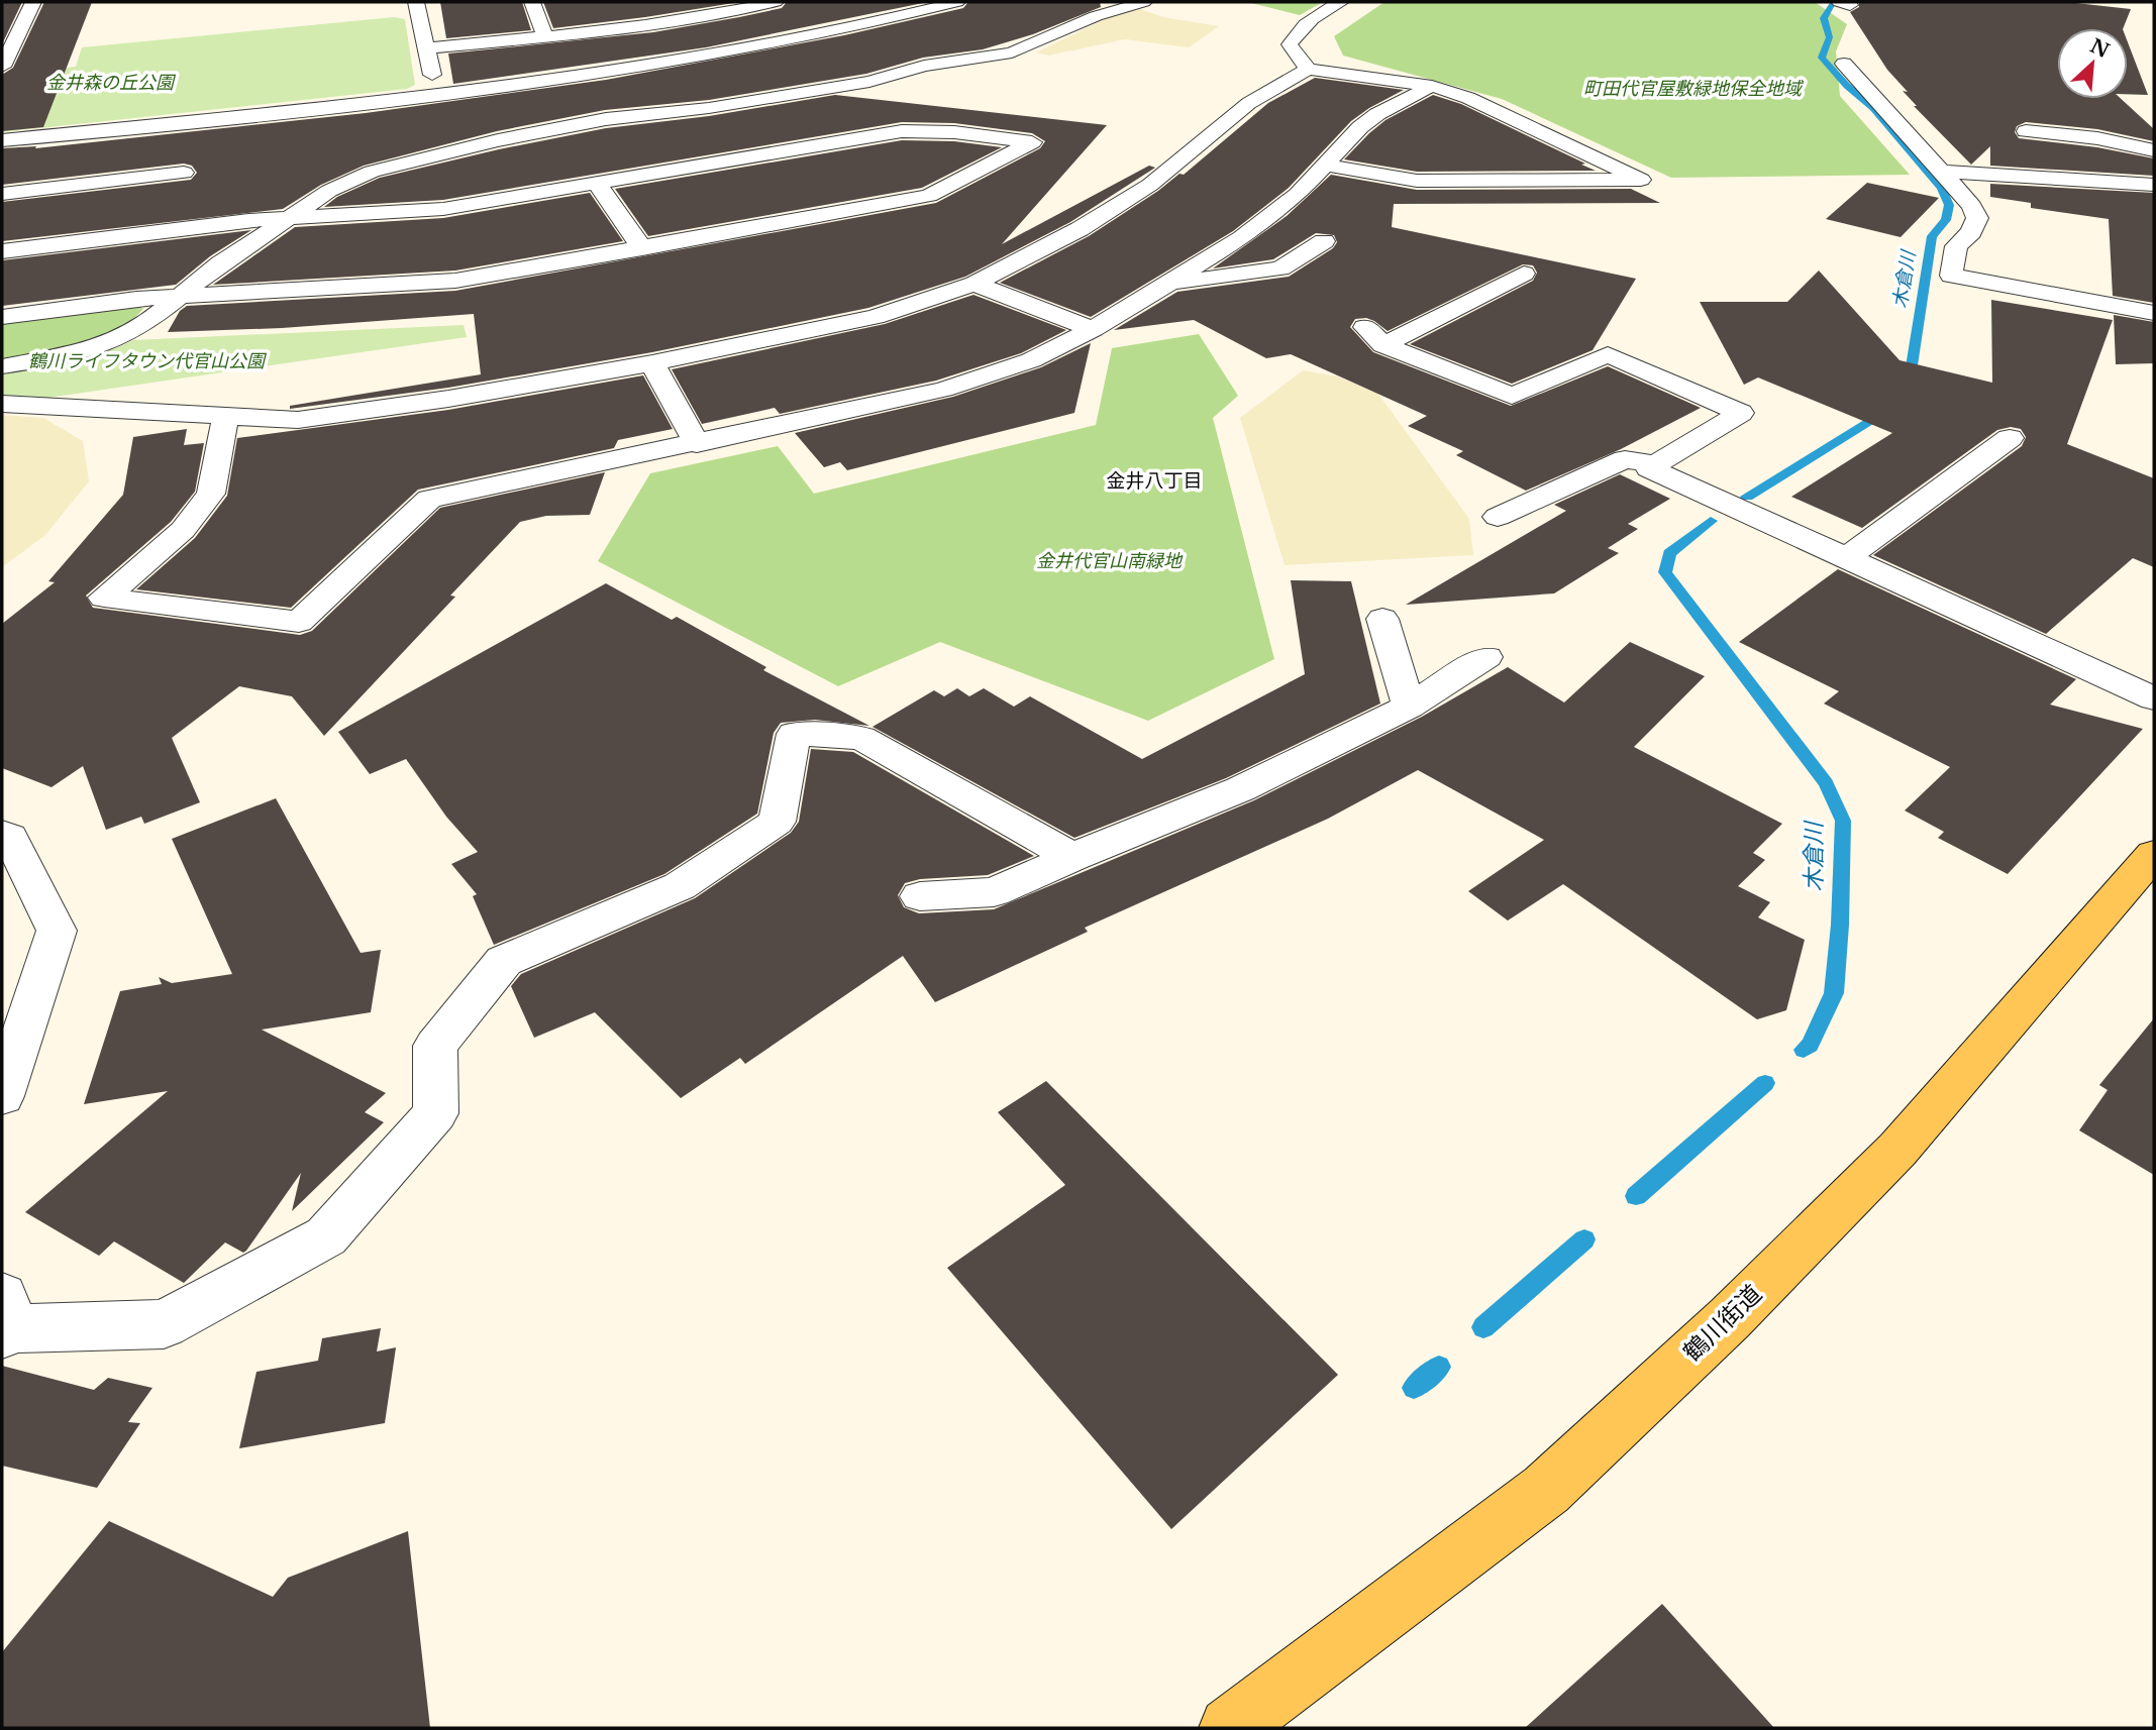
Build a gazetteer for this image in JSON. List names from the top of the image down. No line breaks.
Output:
{"streets":{"main road":["鶴川街道"]},"districts":["金井八丁目"],"water":["木倉川"],"parks":["金井森の丘公園","町田代官屋敷緑地保全地域","鶴川ライフタウン代官山公園","金井代官山南緑地"],"north":"top right"}
